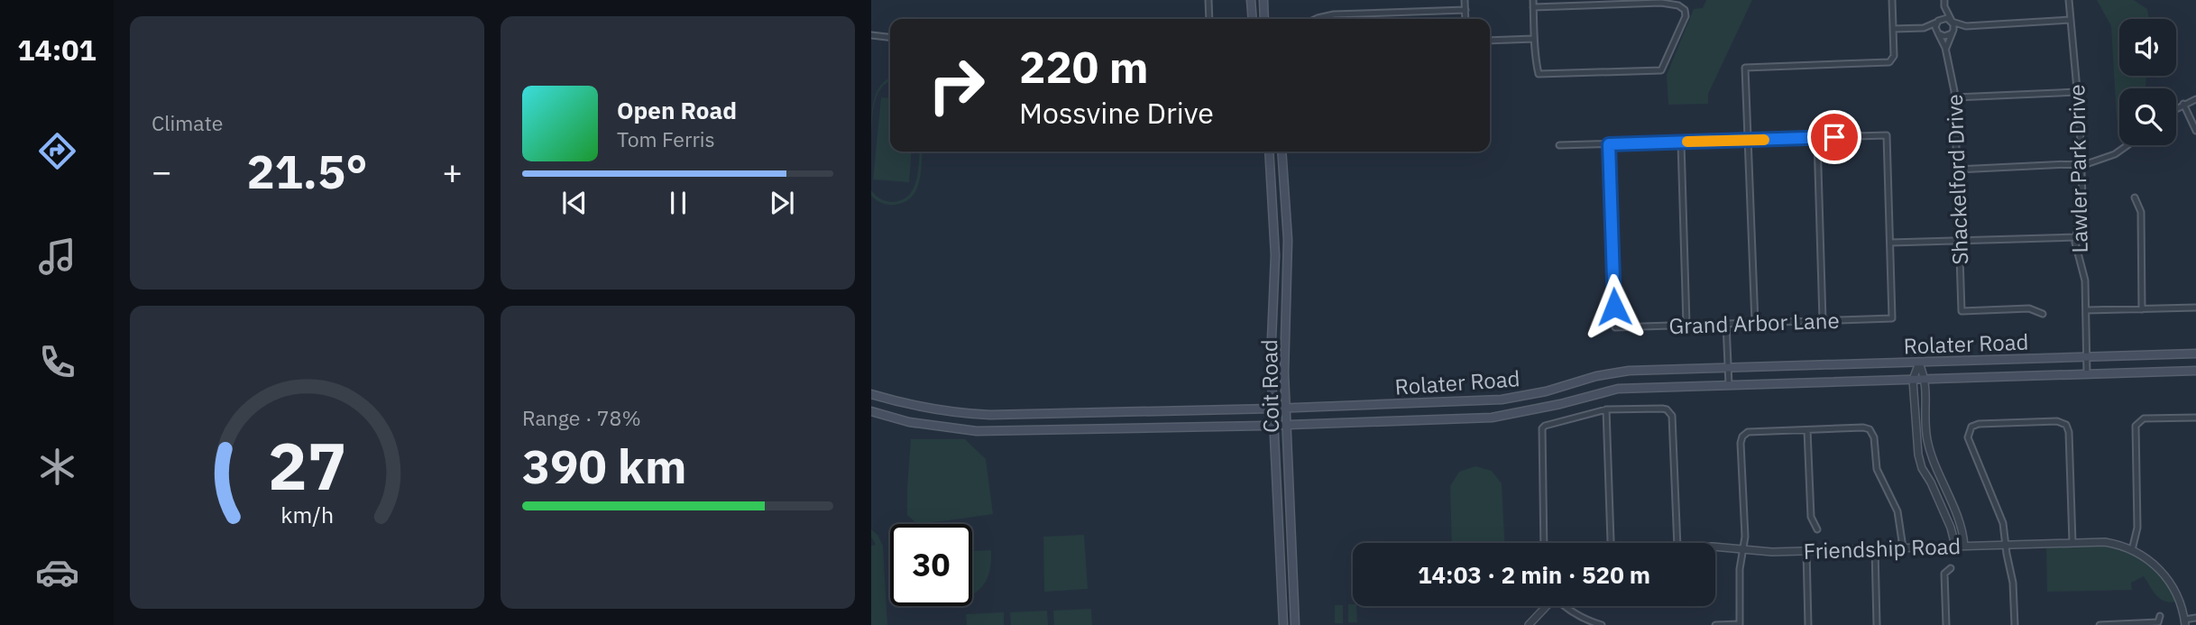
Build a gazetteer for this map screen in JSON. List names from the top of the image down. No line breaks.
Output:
{"streets":{"main road":["Rolater Road","Coit Road"],"street":["Lawler Park Drive","Shackelford Drive","Grand Arbor Lane","Friendship Road"]},"crossings":[["Lawler Park Drive","Rolater Road"],["Rolater Road","Coit Road"]],"page":{"tabs":"14:01","tile":["Climate",["Range · 78%","390 km"]],"turn":["220 m","Mossvine Drive"],"song":["Open Road","Tom Ferris"],"heat":["−","21.5°","+"],"limit":"30","trip":"14:03 · 2 min · 520 m","gauge":["27","km/h"]}}
